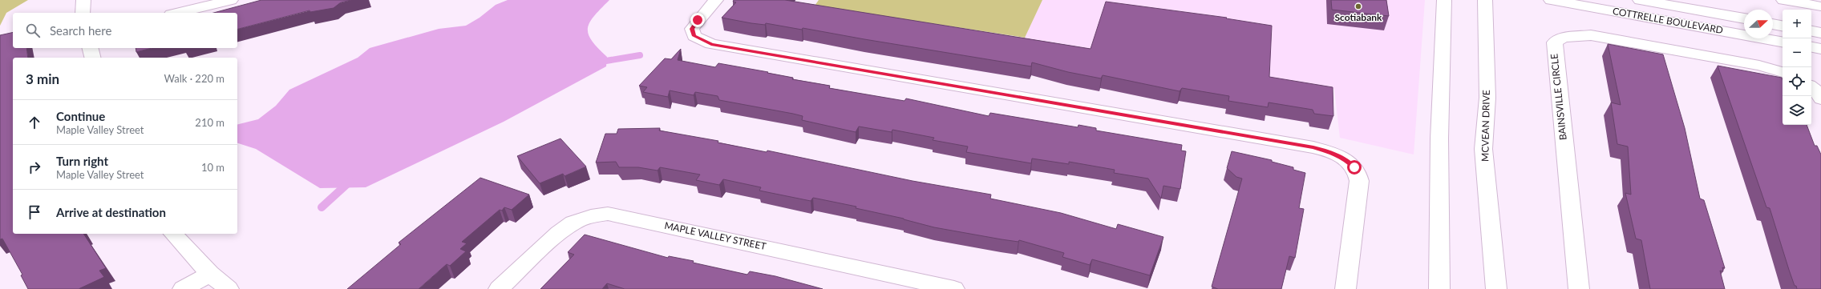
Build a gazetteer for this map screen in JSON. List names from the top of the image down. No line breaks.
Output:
{"streets":{"street":["COTTRELLE BOULEVARD","BAINSVILLE CIRCLE","MCVEAN DRIVE","MAPLE VALLEY STREET"]},"places":["Scotiabank"],"north":"right","page":{"map_buttons":["+","−"],"search":"Search here","heading":["3 min","Walk · 220 m"],"list":[["Continue","Maple Valley Street","210 m"],["Turn right","Maple Valley Street","10 m"],"Arrive at destination"]}}
